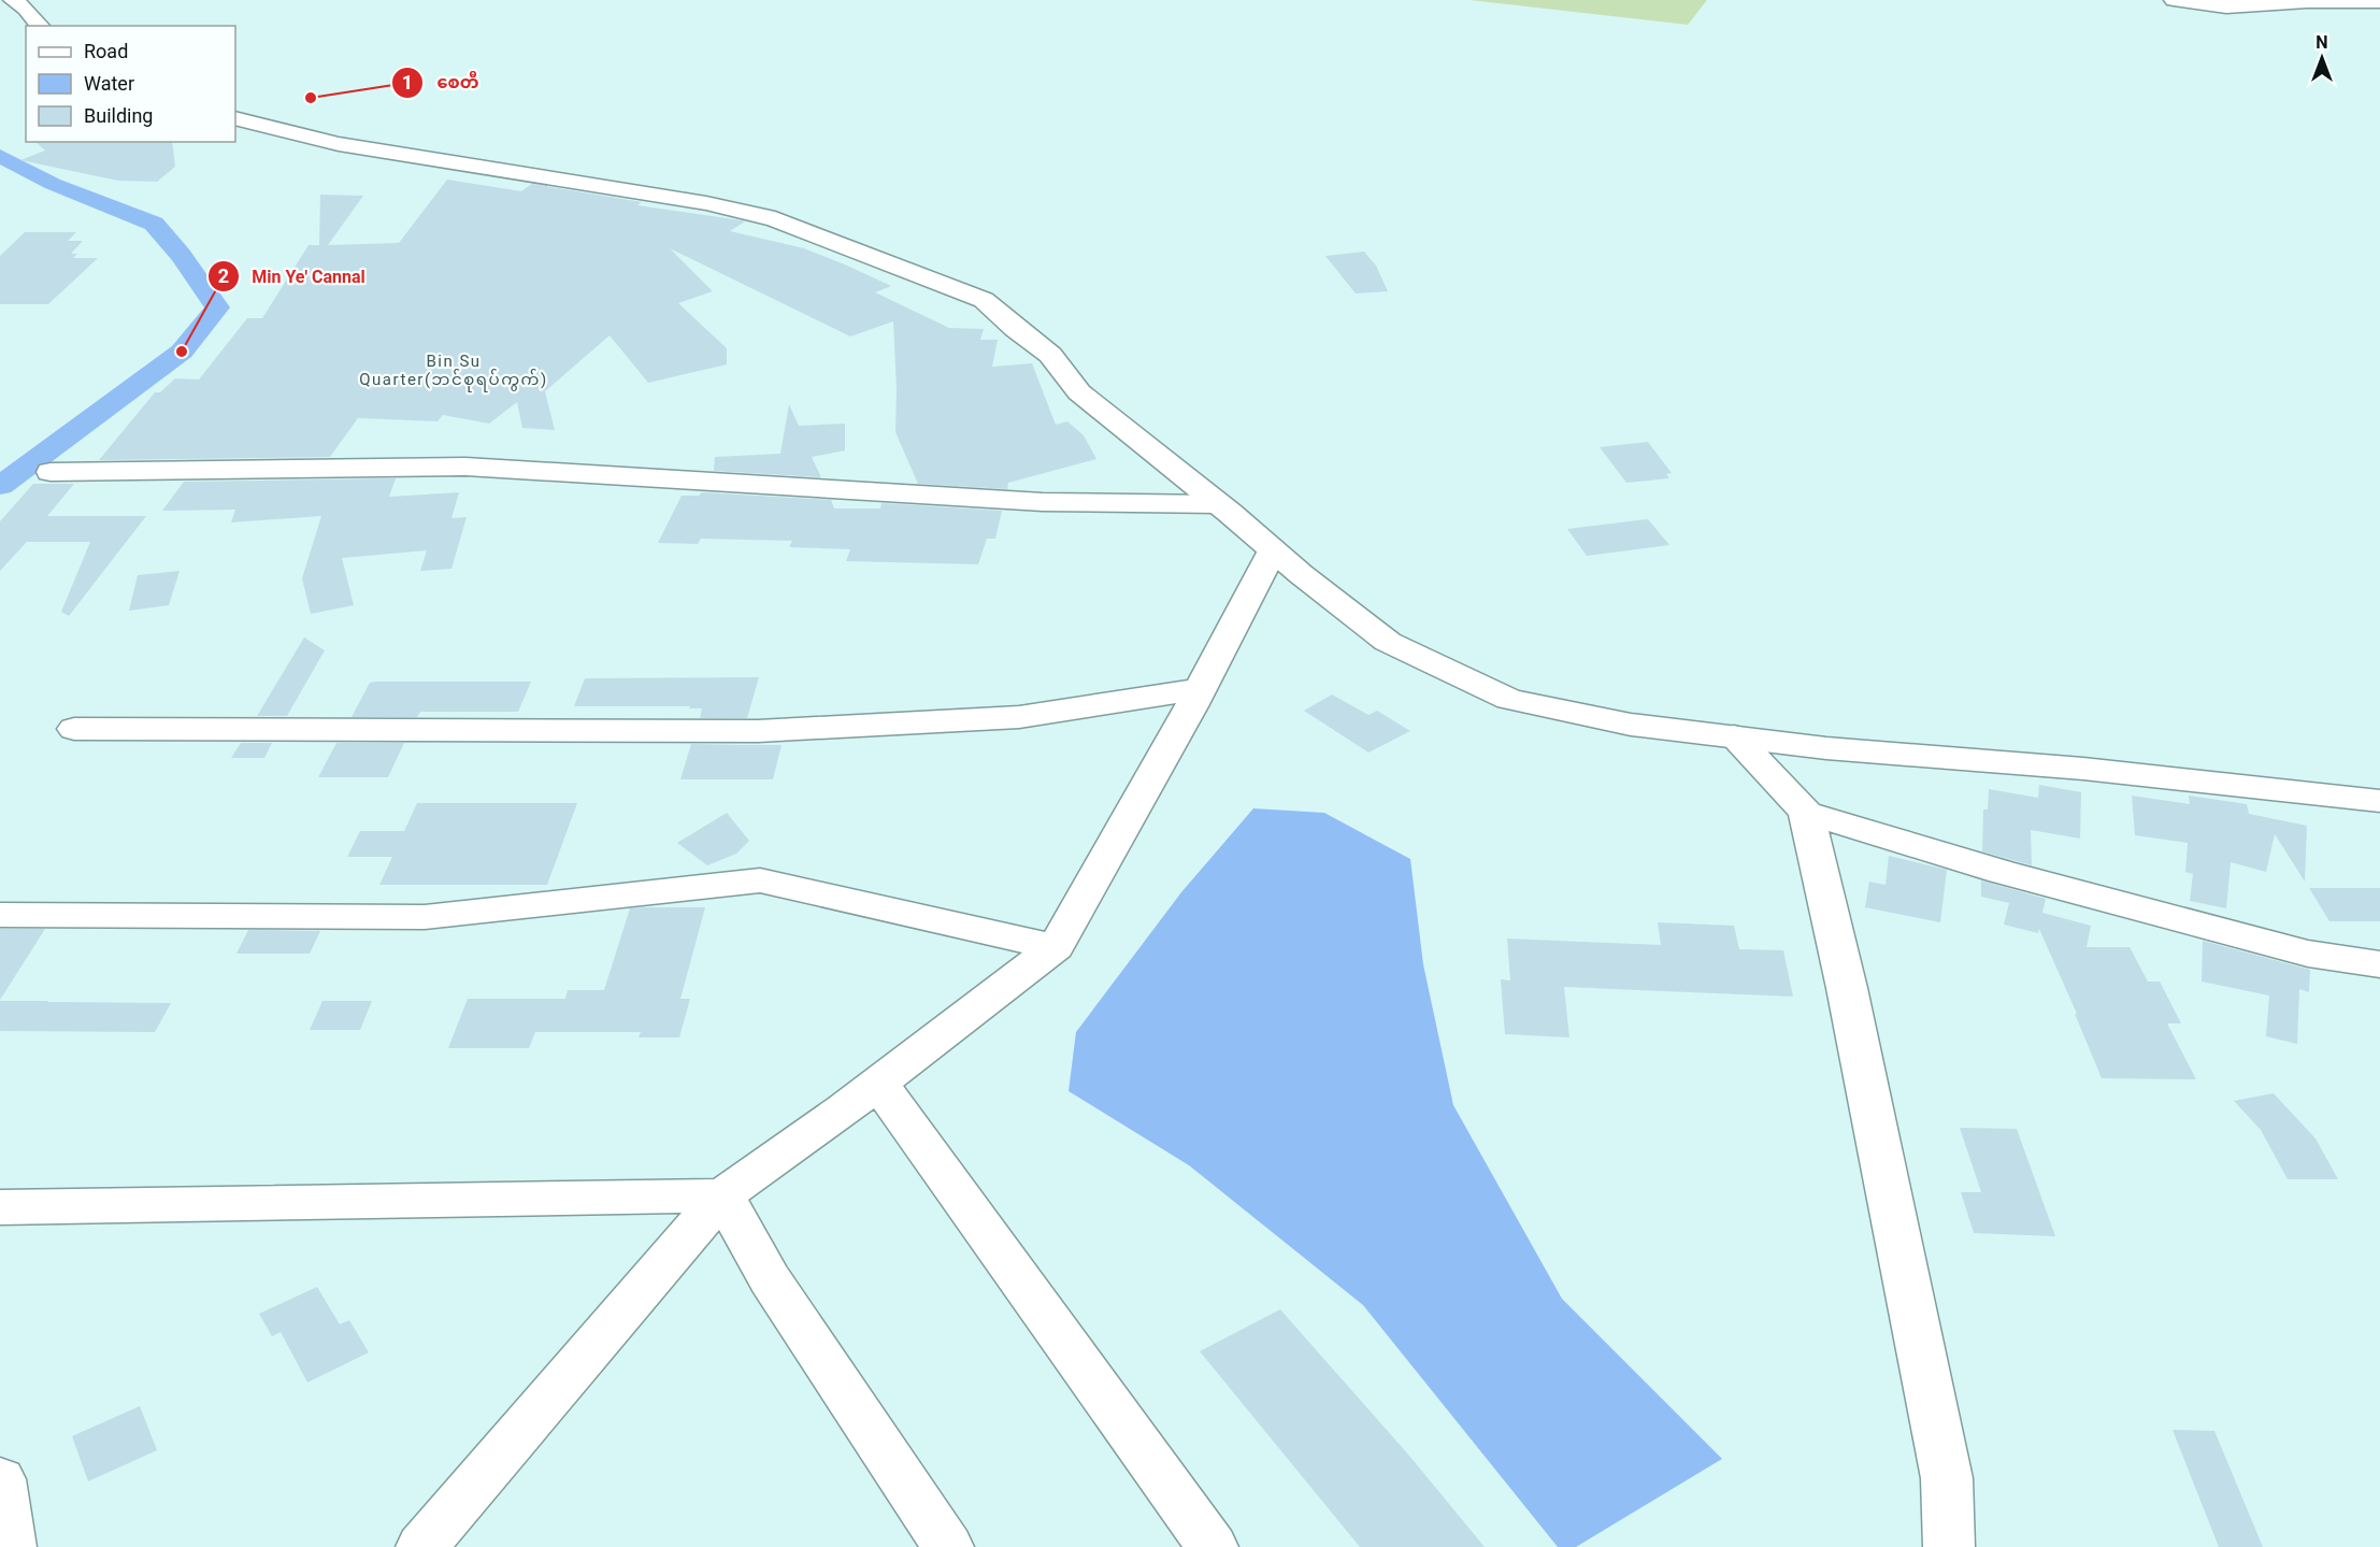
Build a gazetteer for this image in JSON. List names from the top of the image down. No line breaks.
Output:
{"districts":["Bin Su Quarter(ဘင်စုရပ်ကွက်)"],"places":["စေတီ","Min Ye' Cannal"],"legend":["Road","Water","Building"],"north":"top"}
